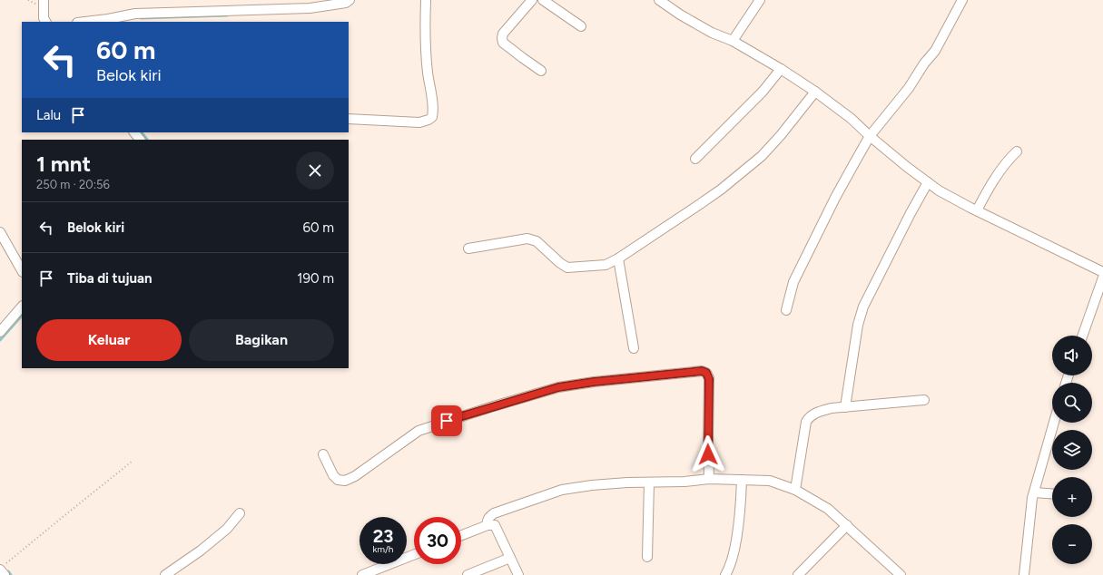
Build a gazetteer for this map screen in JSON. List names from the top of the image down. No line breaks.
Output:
{"page":{"turn":["60 m","Belok kiri"],"then":"Lalu","heading":["1 mnt","250 m · 20:56"],"list":[{"name":"Belok kiri","value":"60 m"},{"name":"Tiba di tujuan","value":"190 m"}],"buttons":["Keluar","Bagikan"],"map_buttons":["+","−"],"speed":"23 km/h","limit":"30"}}
